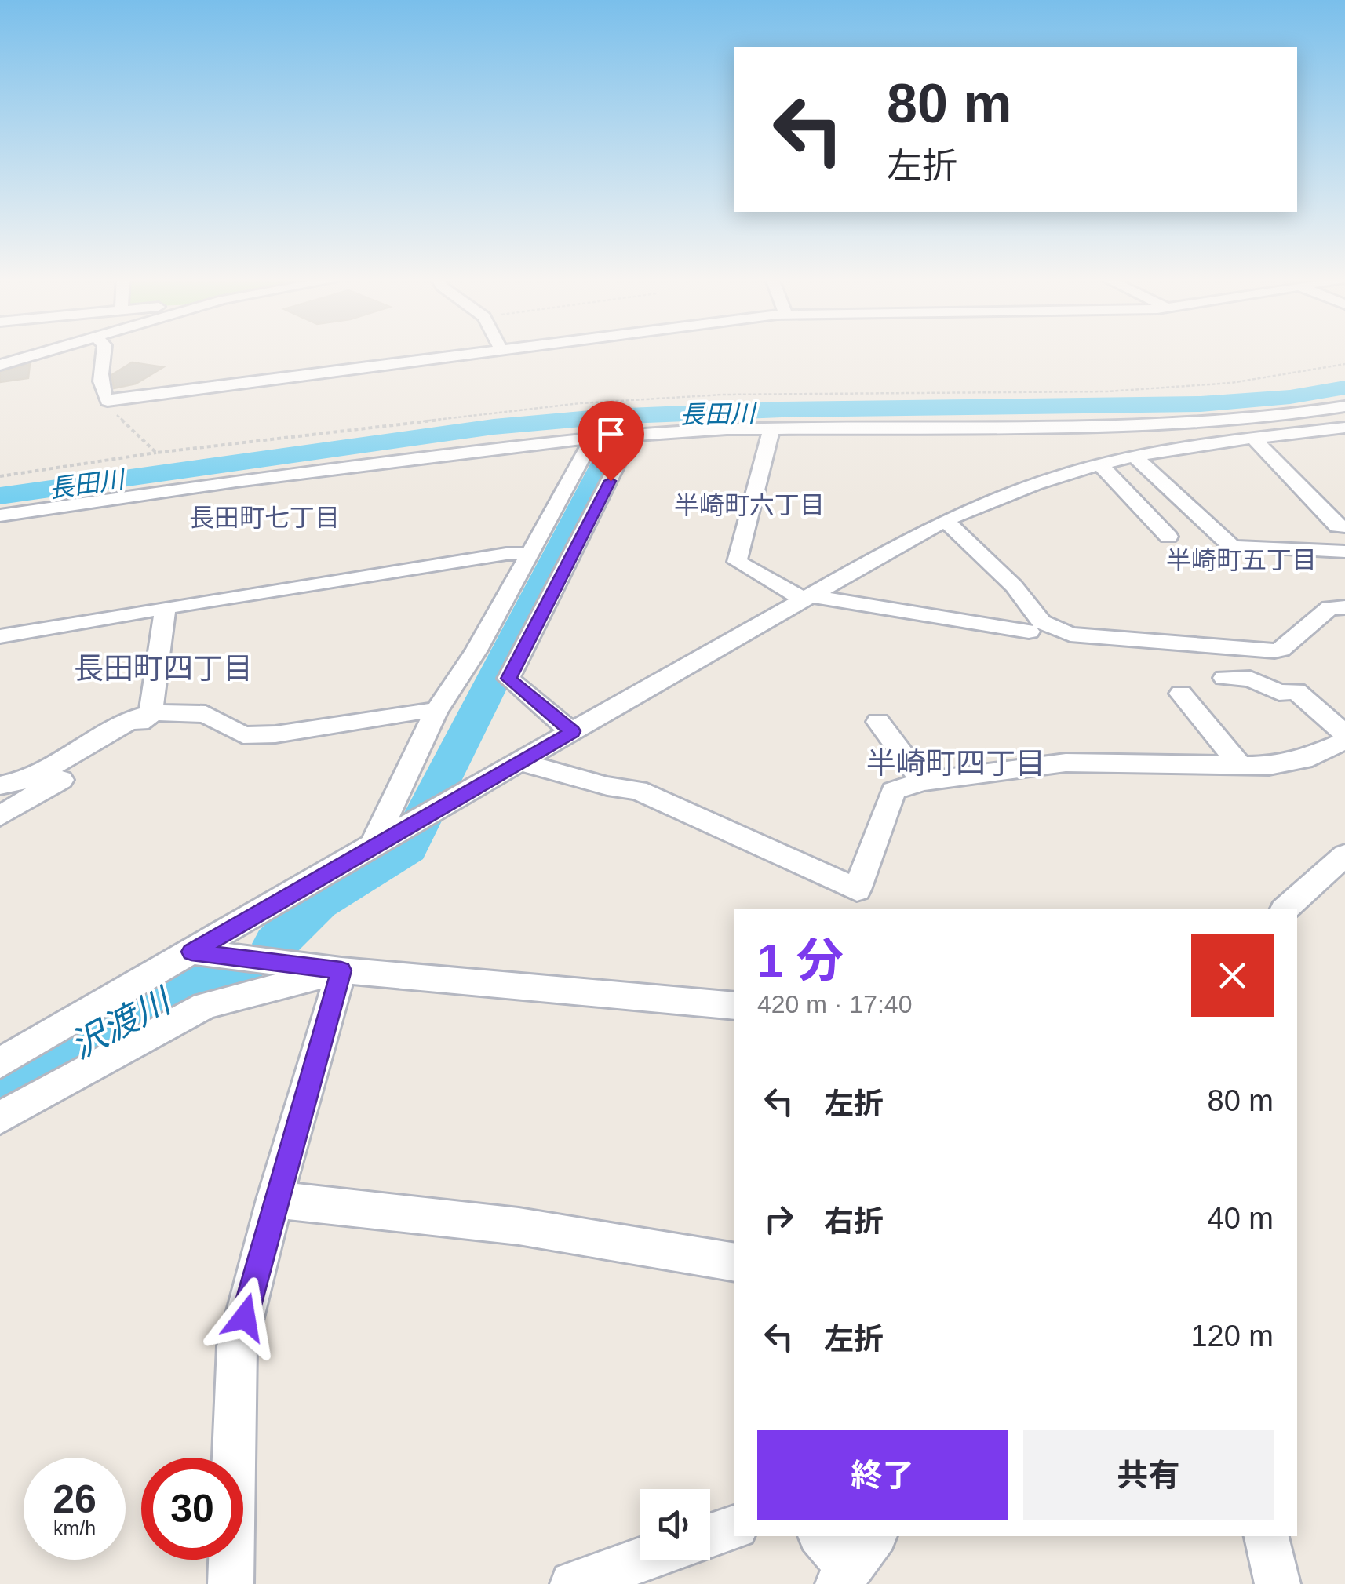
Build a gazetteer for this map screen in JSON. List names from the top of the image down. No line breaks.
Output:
{"districts":["半崎町六丁目","長田町七丁目","半崎町五丁目","長田町四丁目","半崎町四丁目"],"water":["長田川","沢渡川"],"page":{"turn":["80 m","左折"],"heading":["1 分","420 m · 17:40"],"list":[{"name":"左折","value":"80 m"},{"name":"右折","value":"40 m"},{"name":"左折","value":"120 m"}],"buttons":["終了","共有"],"speed":"26 km/h","limit":"30"}}
